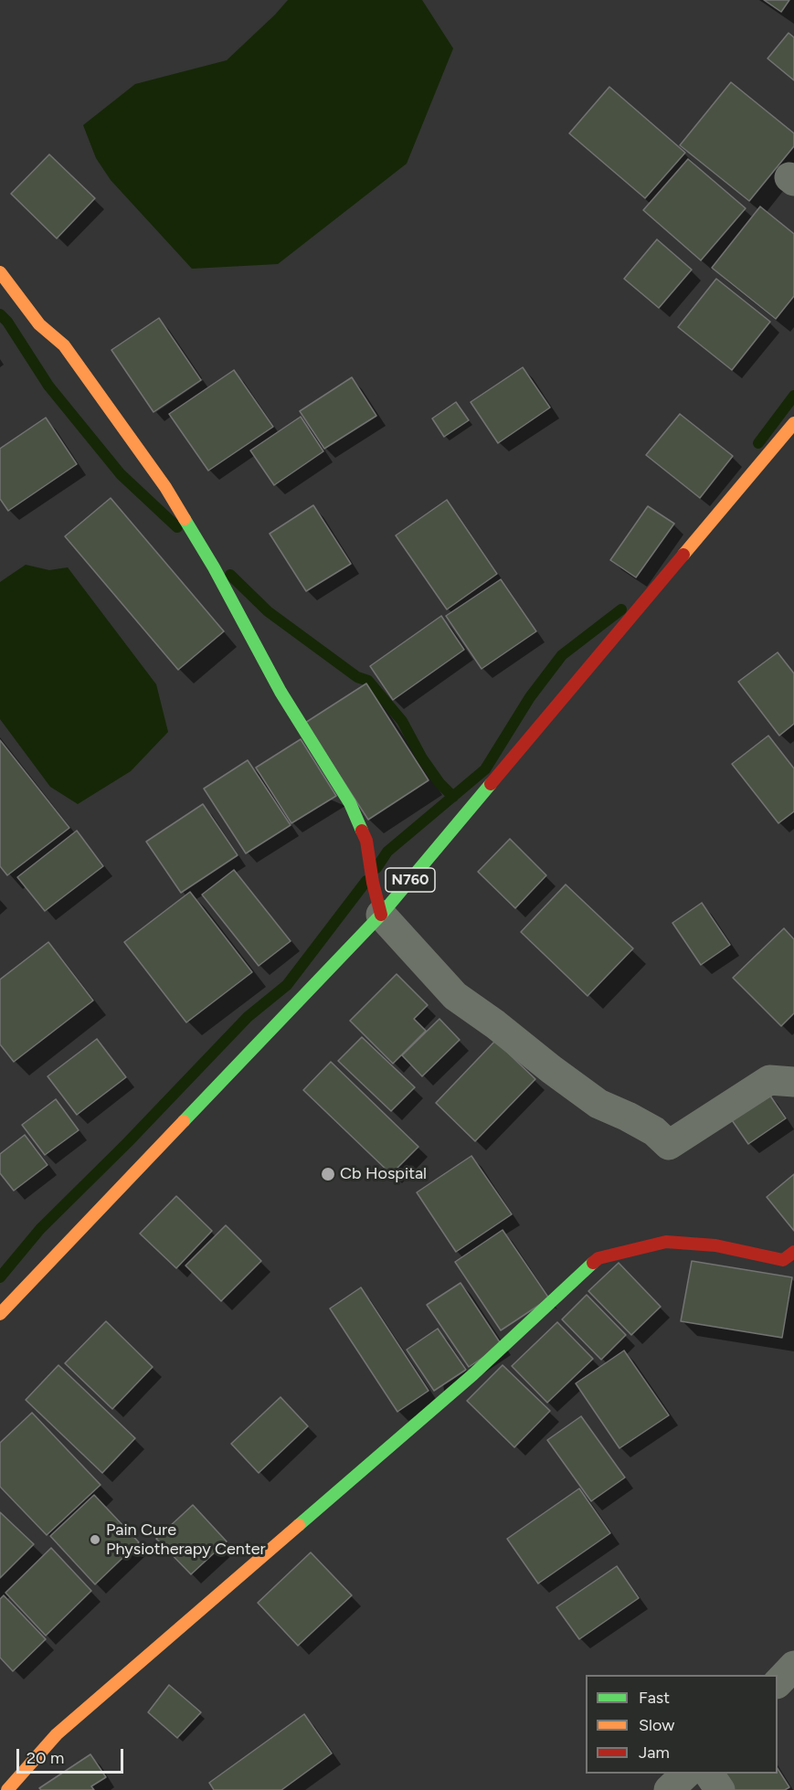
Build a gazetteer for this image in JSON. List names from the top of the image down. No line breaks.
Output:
{"streets":{"main road":["N760"]},"places":["Cb Hospital","Pain Cure Physiotherapy Center"],"legend":["Fast","Slow","Jam"],"scale_bar":"20 m"}
